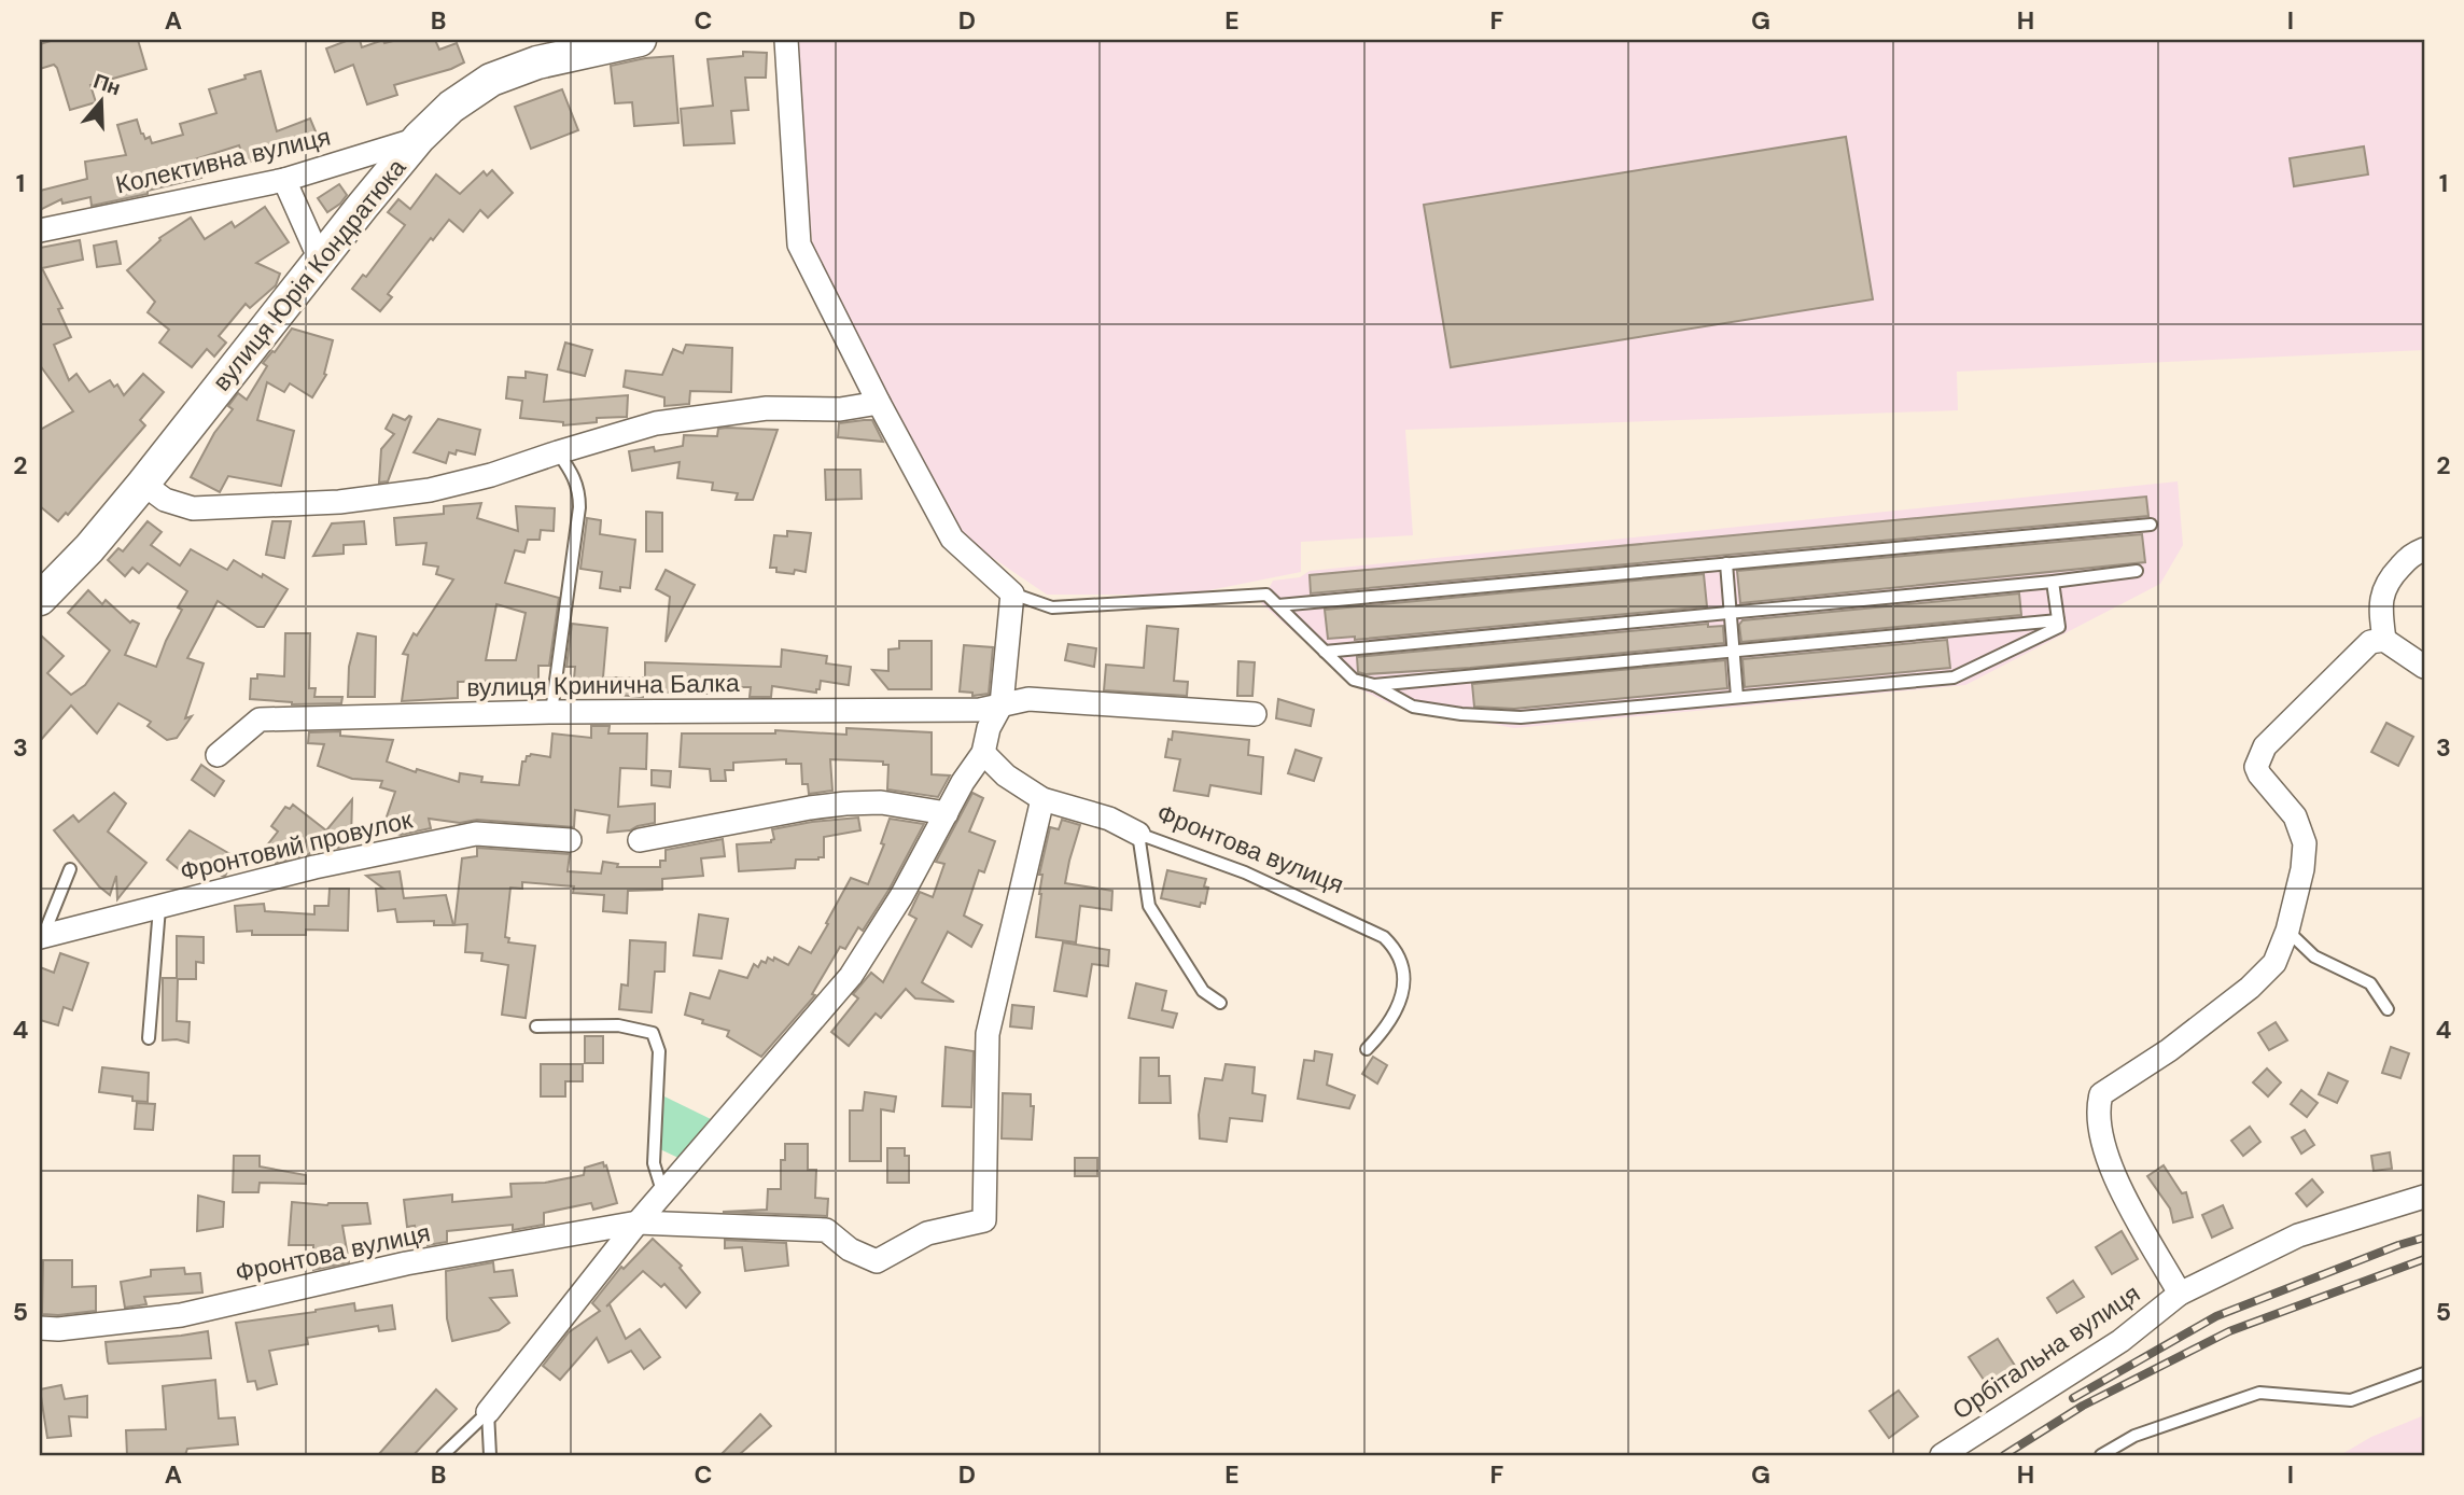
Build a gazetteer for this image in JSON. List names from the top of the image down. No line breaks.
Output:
{"streets":{"street":["Колективна вулиця","вулиця Юрія Кондратюка","вулиця Кринична Балка","Фронтовий провулок","Фронтова вулиця","Орбітальна вулиця"]},"crossings":[["Колективна вулиця","вулиця Юрія Кондратюка"]],"north":"top","grid":{"columns":["A","B","C","D","E","F","G","H","I"],"rows":["1","2","3","4","5"]}}
